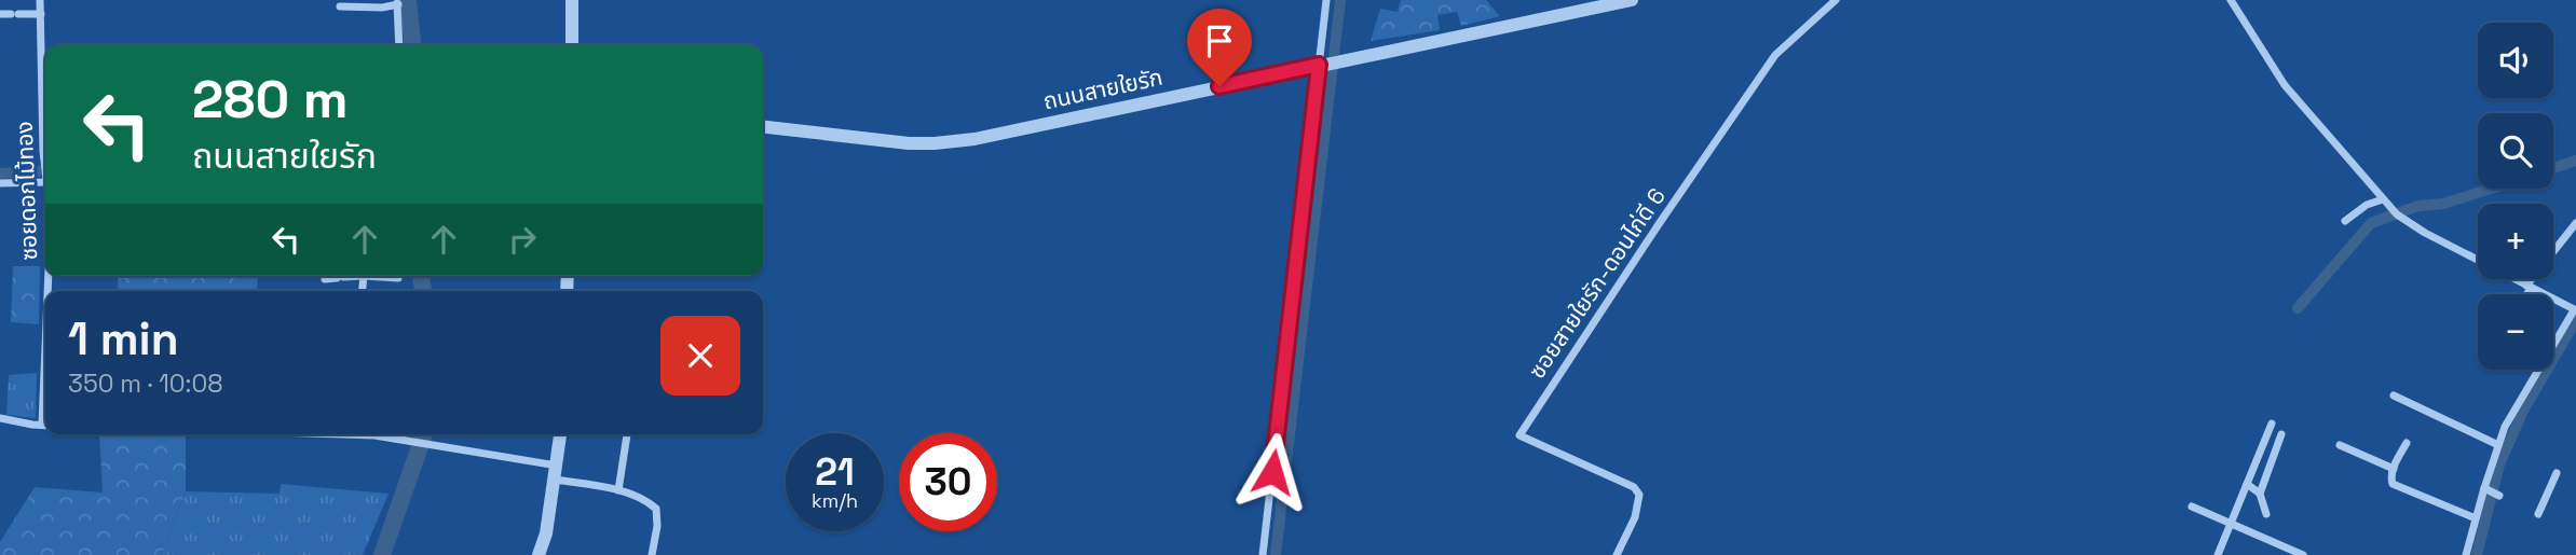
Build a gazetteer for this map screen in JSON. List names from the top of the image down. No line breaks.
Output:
{"streets":{"street":["ถนนสายใยรัก","ซอยดอกไม้ทอง","ซอยสายใยรัก-ดอนไก่ดี 6"]},"page":{"map_buttons":["+","−"],"turn":["280 m","ถนนสายใยรัก"],"heading":["1 min","350 m · 10:08"],"speed":"21 km/h","limit":"30"}}
